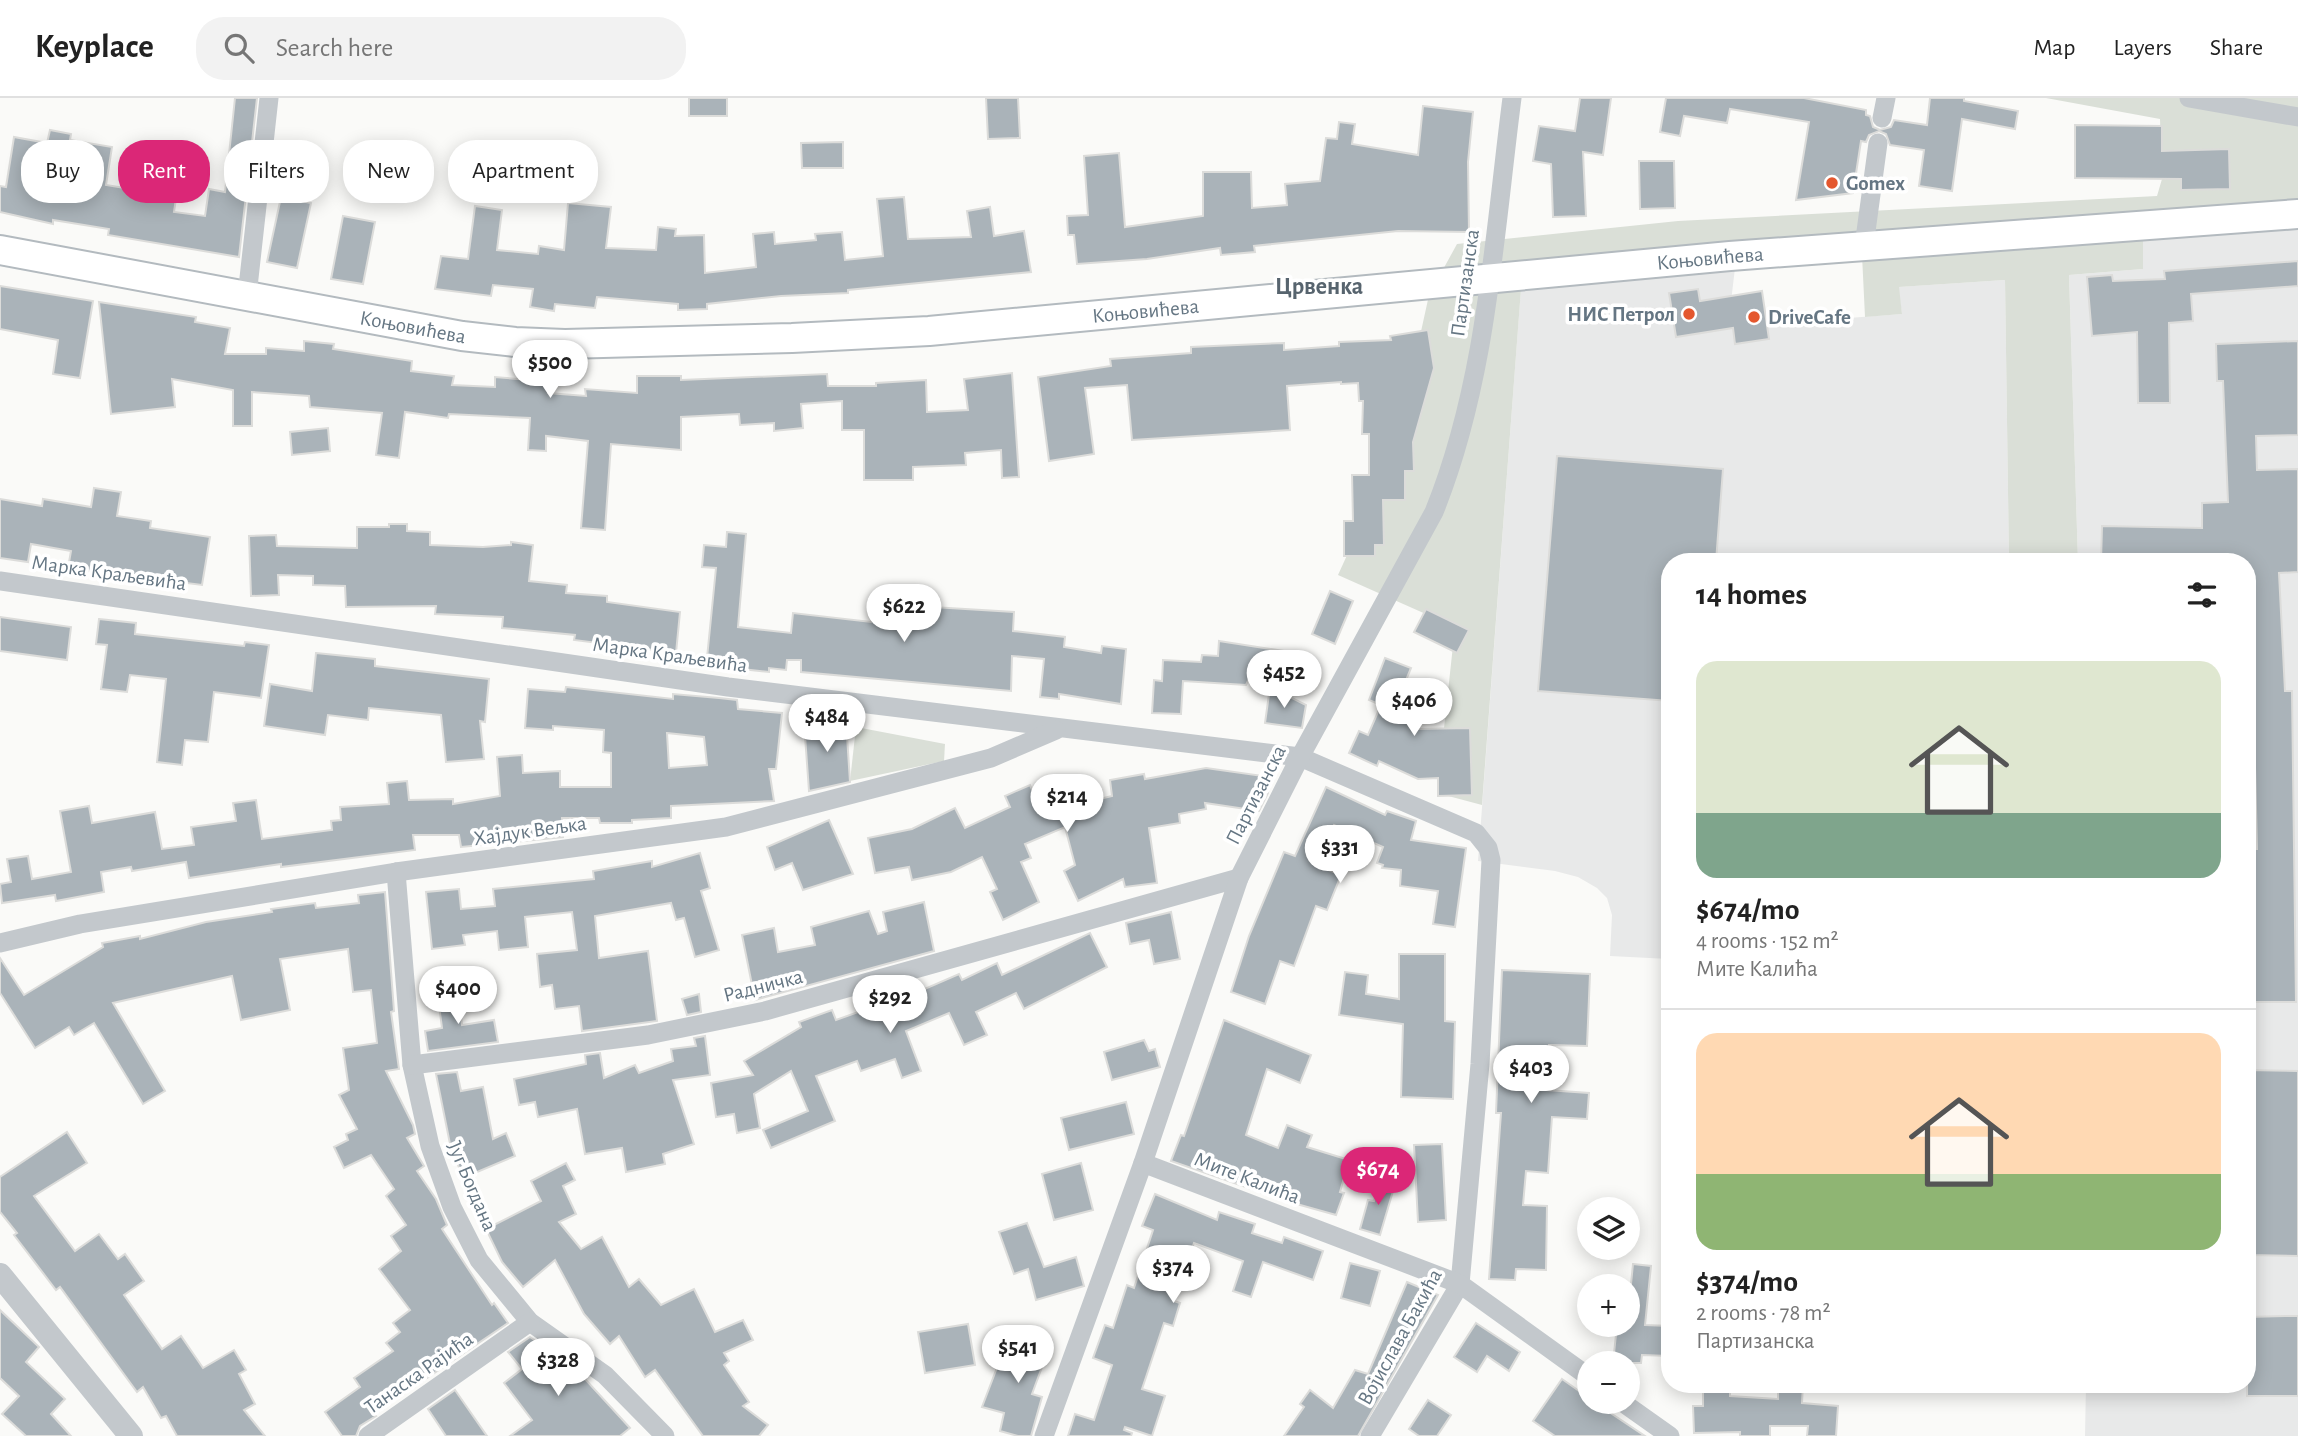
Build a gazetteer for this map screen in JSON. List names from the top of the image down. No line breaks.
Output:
{"streets":{"main road":["Коњовићева"],"street":["Партизанска","Марка Краљевића","Хајдук Вељка","Радничка","Мите Калића","Југ Богдана","Војислава Бакића","Танаска Рајића"]},"crossings":[["Коњовићева","Партизанска"],["Партизанска","Марка Краљевића"],["Партизанска","Радничка"],["Партизанска","Мите Калића"],["Марка Краљевића","Хајдук Вељка"],["Марка Краљевића","Војислава Бакића"],["Хајдук Вељка","Југ Богдана"],["Радничка","Југ Богдана"],["Мите Калића","Војислава Бакића"],["Југ Богдана","Танаска Рајића"]],"districts":["Црвенка"],"places":["Gomex","НИС Петрол","DriveCafe"],"page":{"header":"Keyplace","search":"Search here","nav":["Map","Layers","Share"],"chip":["Buy","Rent","Filters","New","Apartment"],"price":["$500","$622","$452","$406","$484","$214","$331","$400","$292","$403","$674","$374","$541","$328"],"heading":"14 homes","list":[{"name":"$674/mo","note":"4 rooms · 152 m² · Мите Калића"},{"name":"$374/mo","note":"2 rooms · 78 m² · Партизанска"}],"map_buttons":["+","−"]}}
